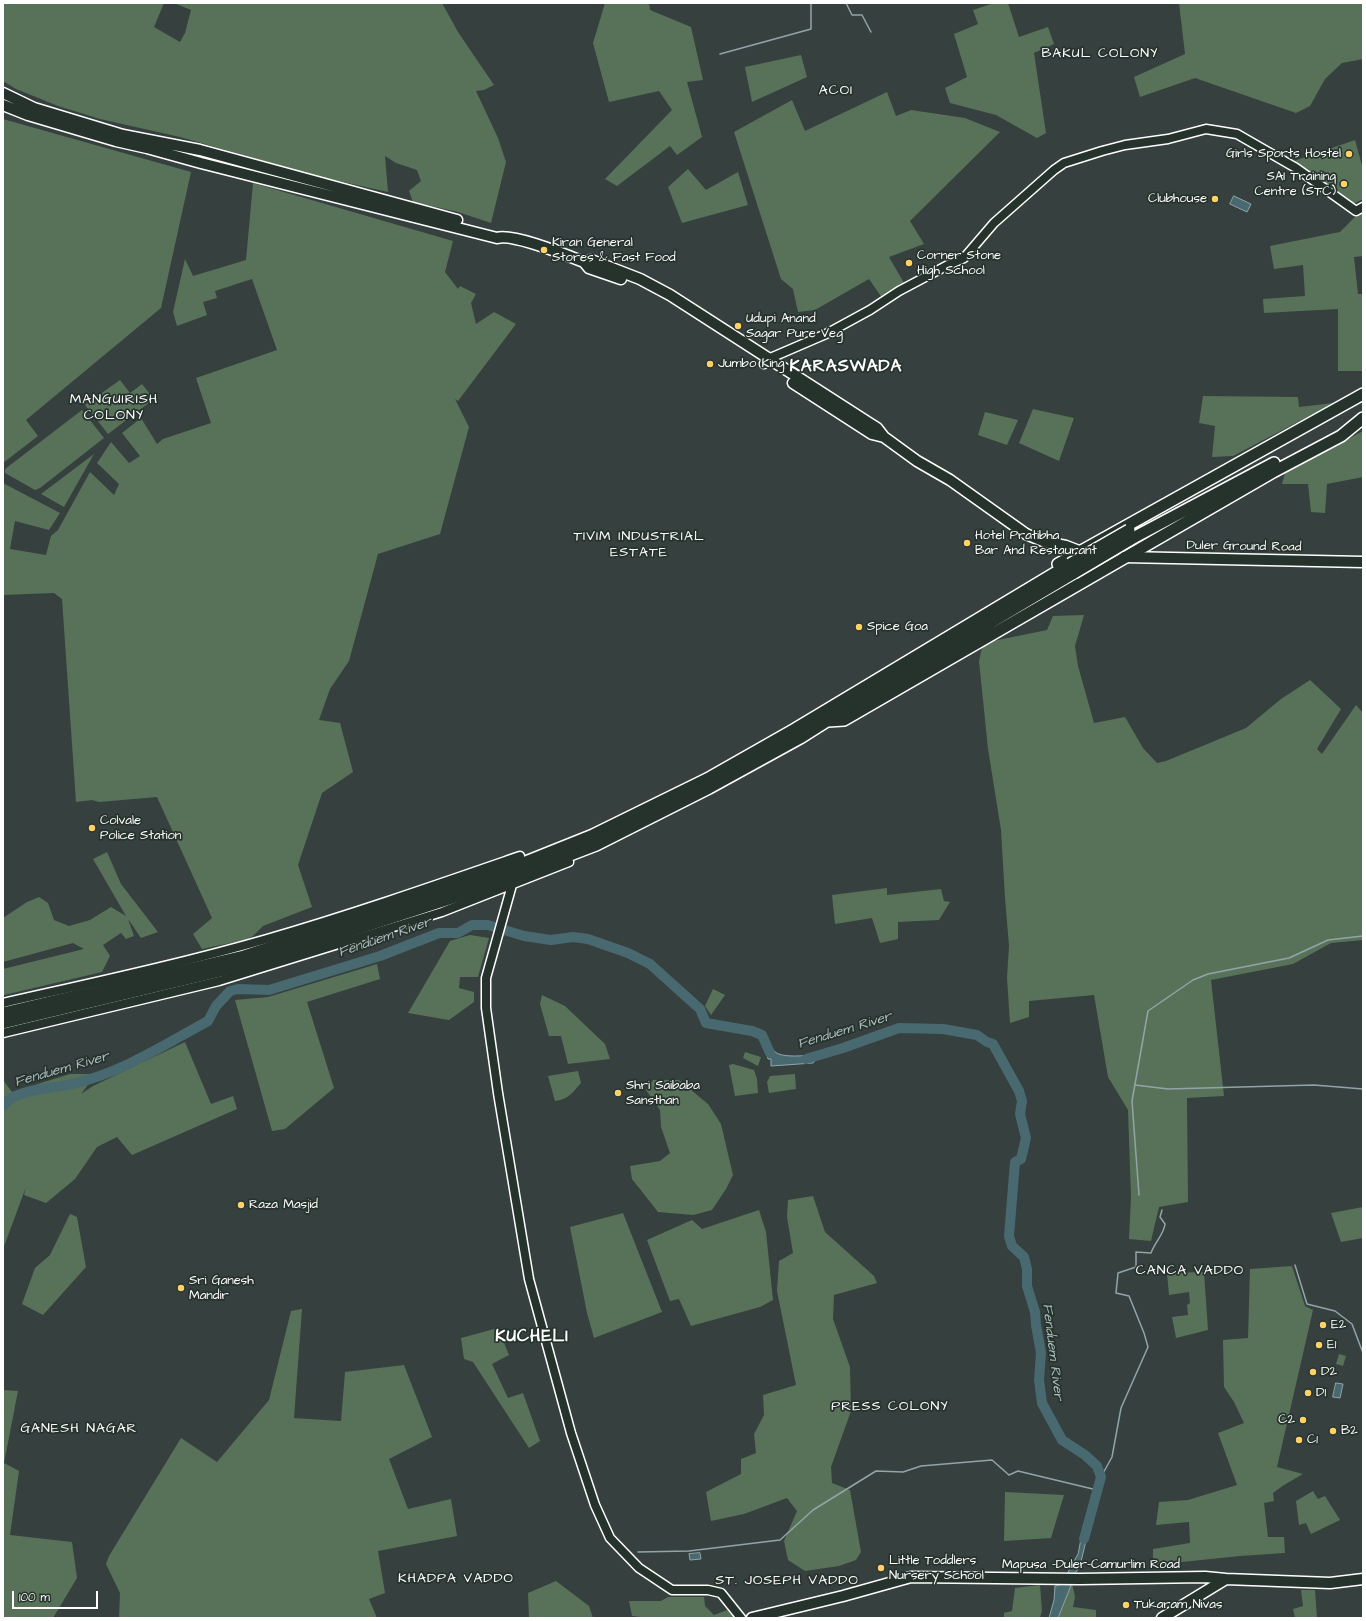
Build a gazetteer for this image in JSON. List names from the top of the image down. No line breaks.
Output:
{"streets":{"main road":["Duler Ground Road","Mapusa -Duler-Camurlim Road"]},"districts":["BAKUL COLONY","ACOI","KARASWADA","MANGUIRISH COLONY","TIVIM INDUSTRIAL ESTATE","CANCA VADDO","KUCHELI","PRESS COLONY","GANESH NAGAR","KHADPA VADDO","ST. JOSEPH VADDO"],"water":["Fenduem River"],"places":["Girls Sports Hostel","SAI Training Centre (STC)","Clubhouse","Kiran General Stores & Fast Food","Corner Stone High School","Udupi Anand Sagar Pure Veg","Jumbo King","Hotel Pratibha Bar And Restaurant","Spice Goa","Colvale Police Station","Shri Saibaba Sansthan","Raza Masjid","Sri Ganesh Mandir","E2","E1","D2","D1","C2","B2","C1","Little Toddlers Nursery School","Tukaram Nivas"],"scale_bar":"100 m"}
